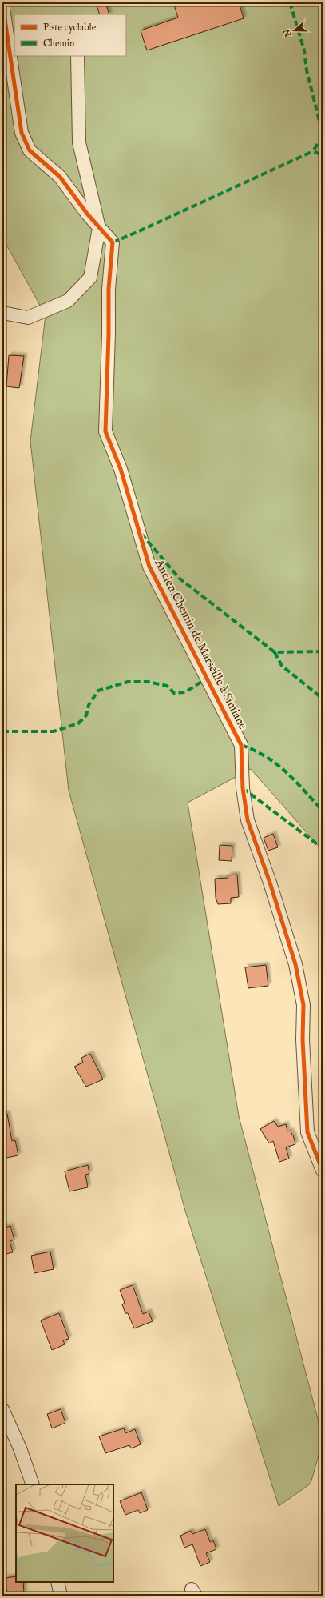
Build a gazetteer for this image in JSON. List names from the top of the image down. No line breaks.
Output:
{"streets":{"street":["Ancien Chemin de Marseille à Simiane"]},"legend":["Piste cyclable","Chemin"],"north":"left"}
